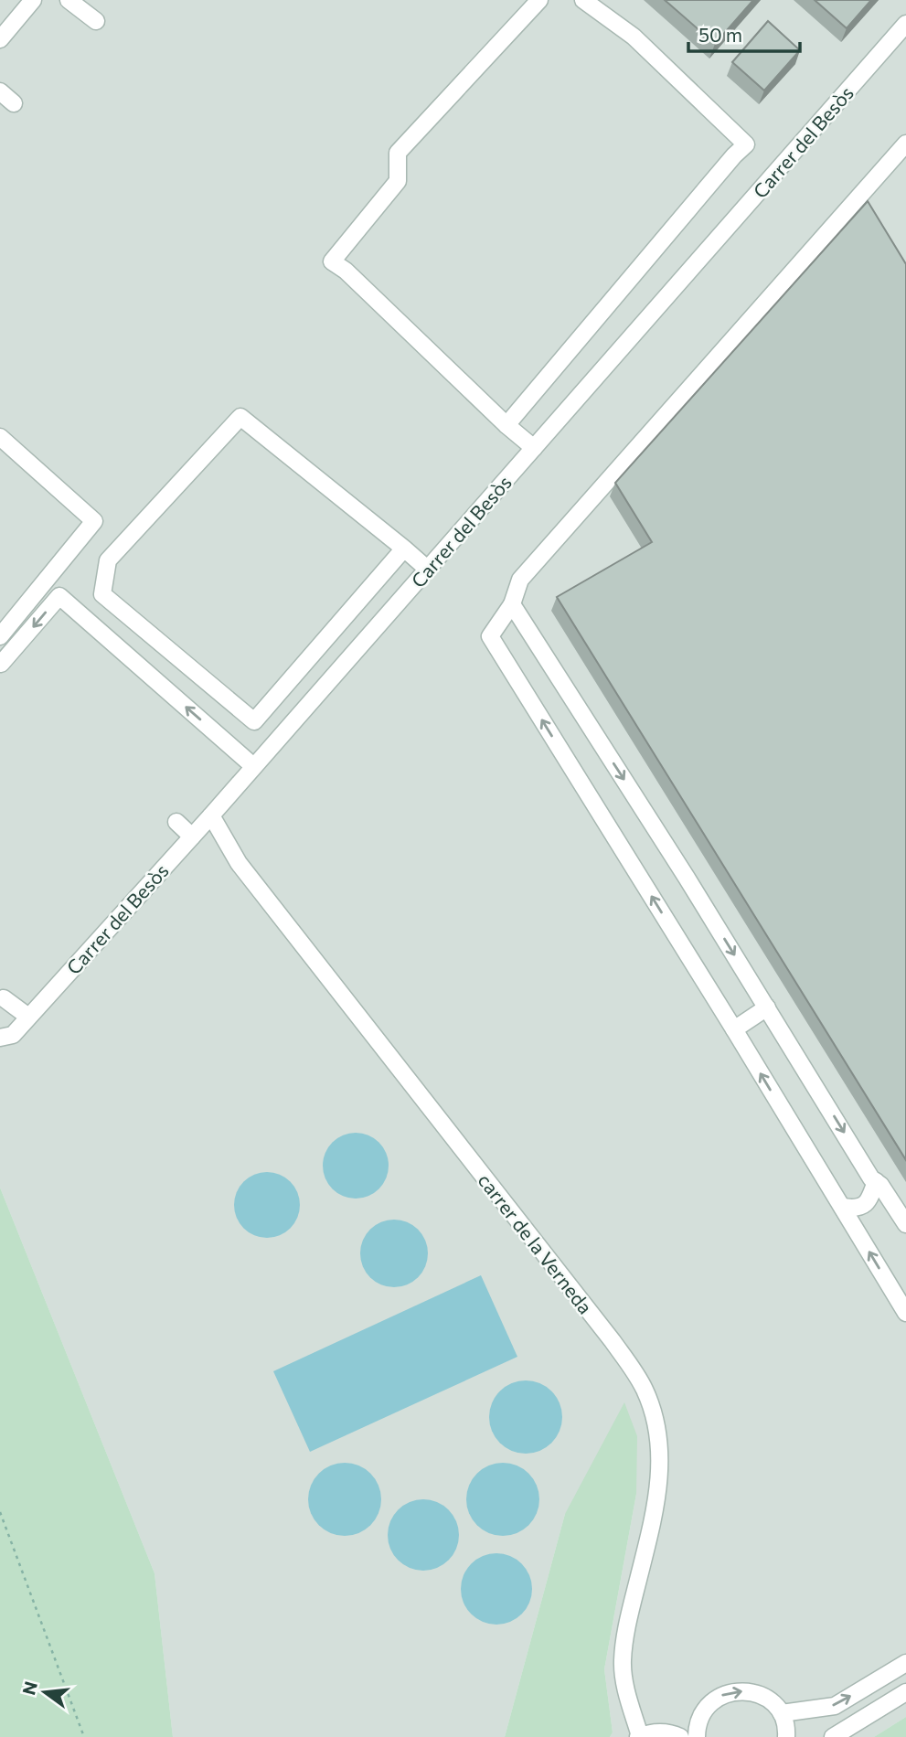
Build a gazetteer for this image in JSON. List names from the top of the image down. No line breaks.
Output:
{"streets":{"street":["Carrer del Besòs","carrer de la Verneda"]},"crossings":[["Carrer del Besòs","carrer de la Verneda"]],"scale_bar":"50 m","north":"left"}
